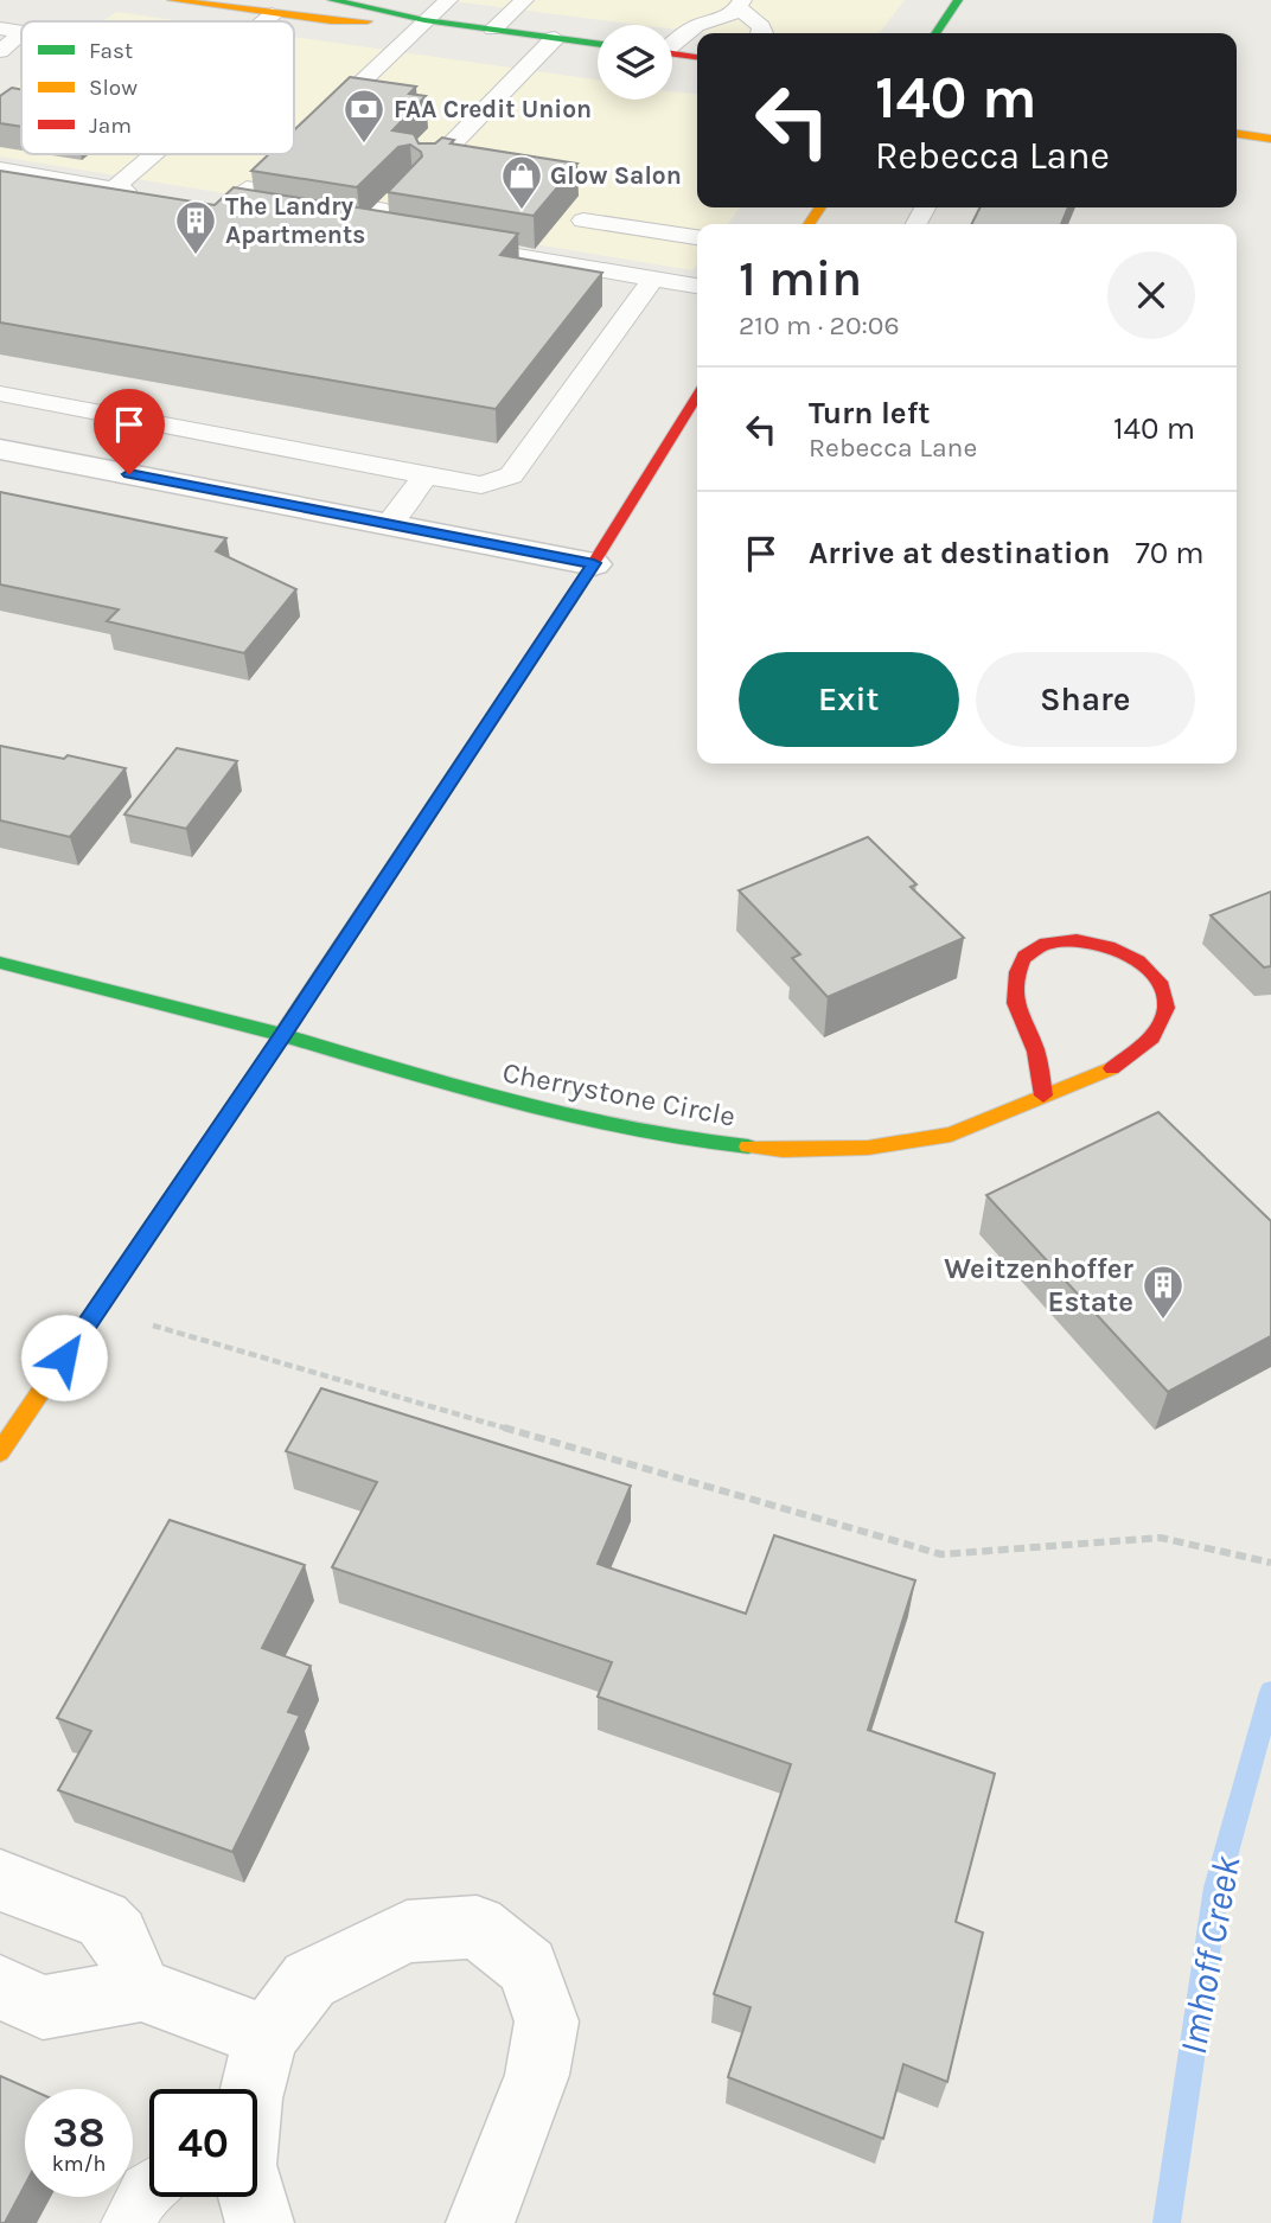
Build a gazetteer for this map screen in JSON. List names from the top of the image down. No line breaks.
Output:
{"streets":{"street":["Cherrystone Circle"]},"water":["Imhoff Creek"],"places":{"bank":["FAA Credit Union"],"shop":["Glow Salon"],"building":["The Landry Apartments","Weitzenhoffer Estate"]},"legend":["Fast","Slow","Jam"],"page":{"turn":["140 m","Rebecca Lane"],"heading":["1 min","210 m · 20:06"],"list":[{"name":"Turn left","note":"Rebecca Lane","value":"140 m"},{"name":"Arrive at destination","value":"70 m"}],"buttons":["Exit","Share"],"speed":"38 km/h","limit":"40"}}
